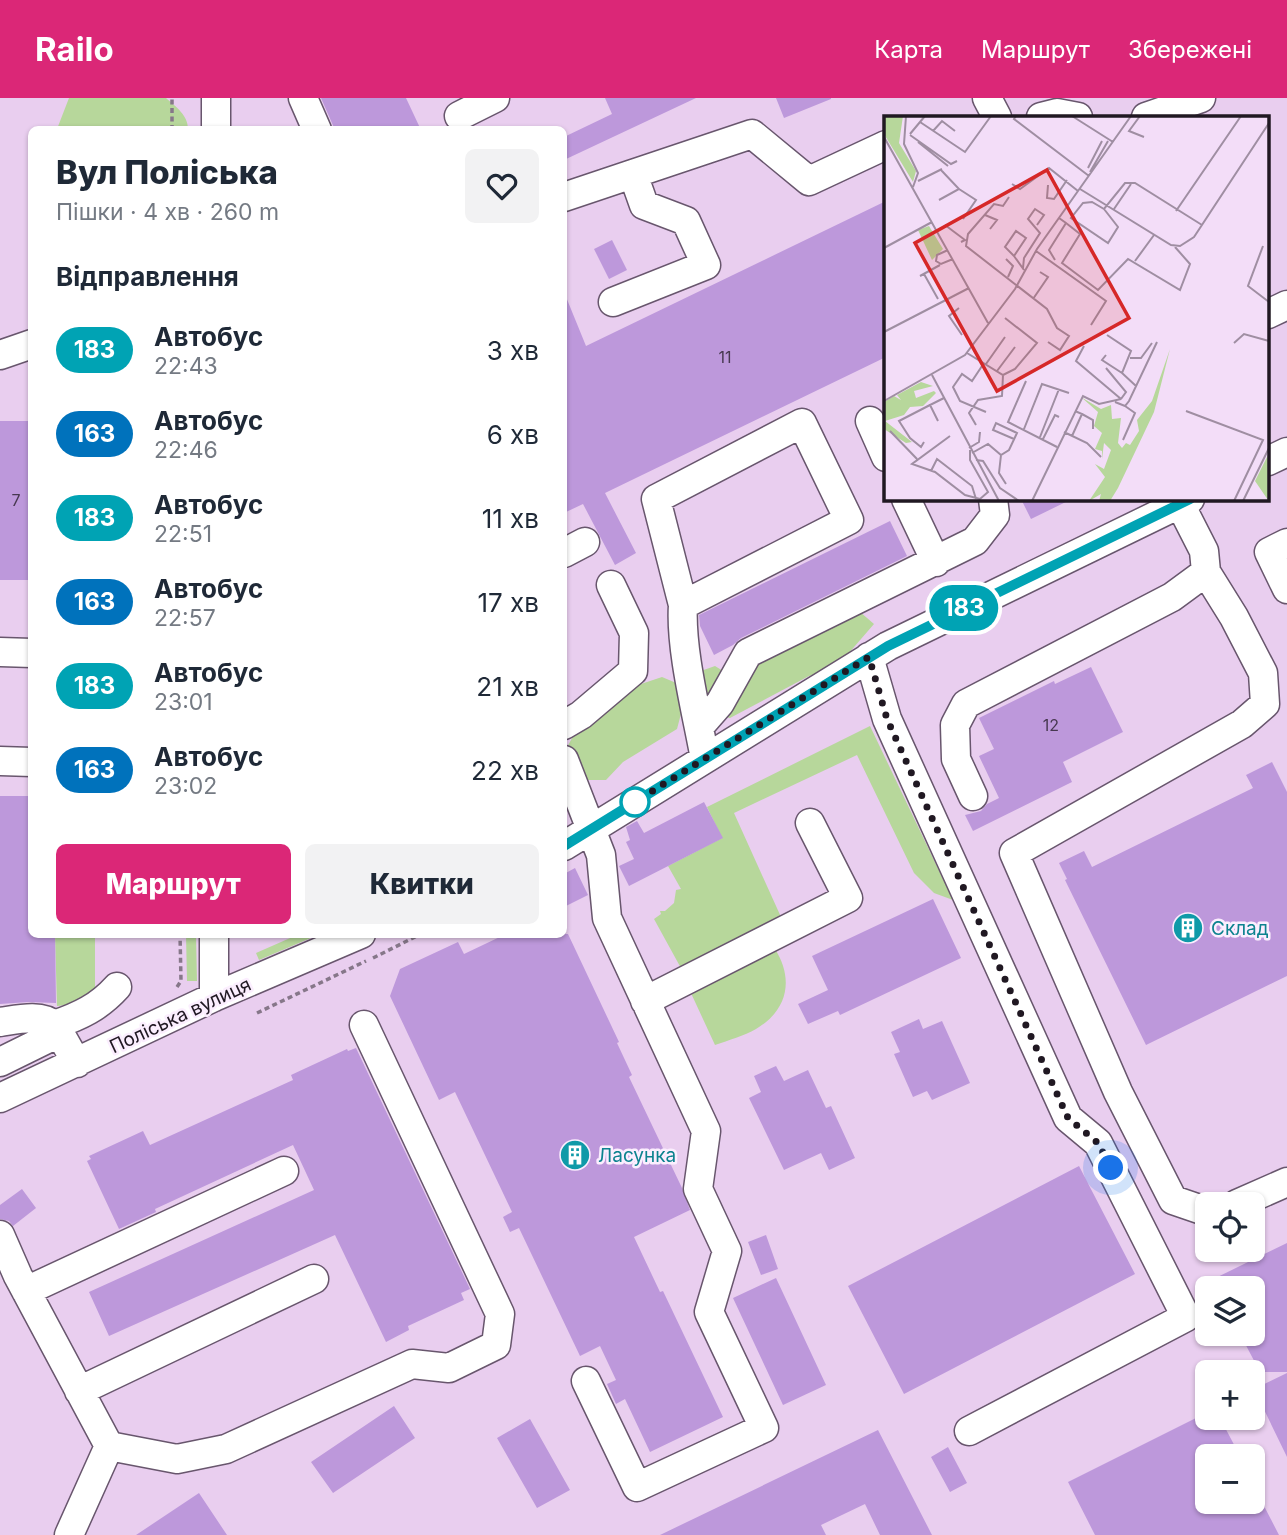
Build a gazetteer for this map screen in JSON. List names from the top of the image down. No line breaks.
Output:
{"streets":{"street":["Поліська вулиця"]},"places":{"building":["Склад","Ласунка"]},"lines":["bus line 183"],"house_numbers":["11","7","12"],"page":{"header":"Railo","nav":["Карта","Маршрут","Збережені"],"on_map":"183","heading":[["Вул Поліська","Пішки · 4 хв · 260 m"],"Відправлення"],"list":[{"mark":"183","name":"Автобус","note":"22:43","value":"3 хв"},{"mark":"163","name":"Автобус","note":"22:46","value":"6 хв"},{"mark":"183","name":"Автобус","note":"22:51","value":"11 хв"},{"mark":"163","name":"Автобус","note":"22:57","value":"17 хв"},{"mark":"183","name":"Автобус","note":"23:01","value":"21 хв"},{"mark":"163","name":"Автобус","note":"23:02","value":"22 хв"}],"buttons":["Маршрут","Квитки"],"map_buttons":["+","−"]}}
